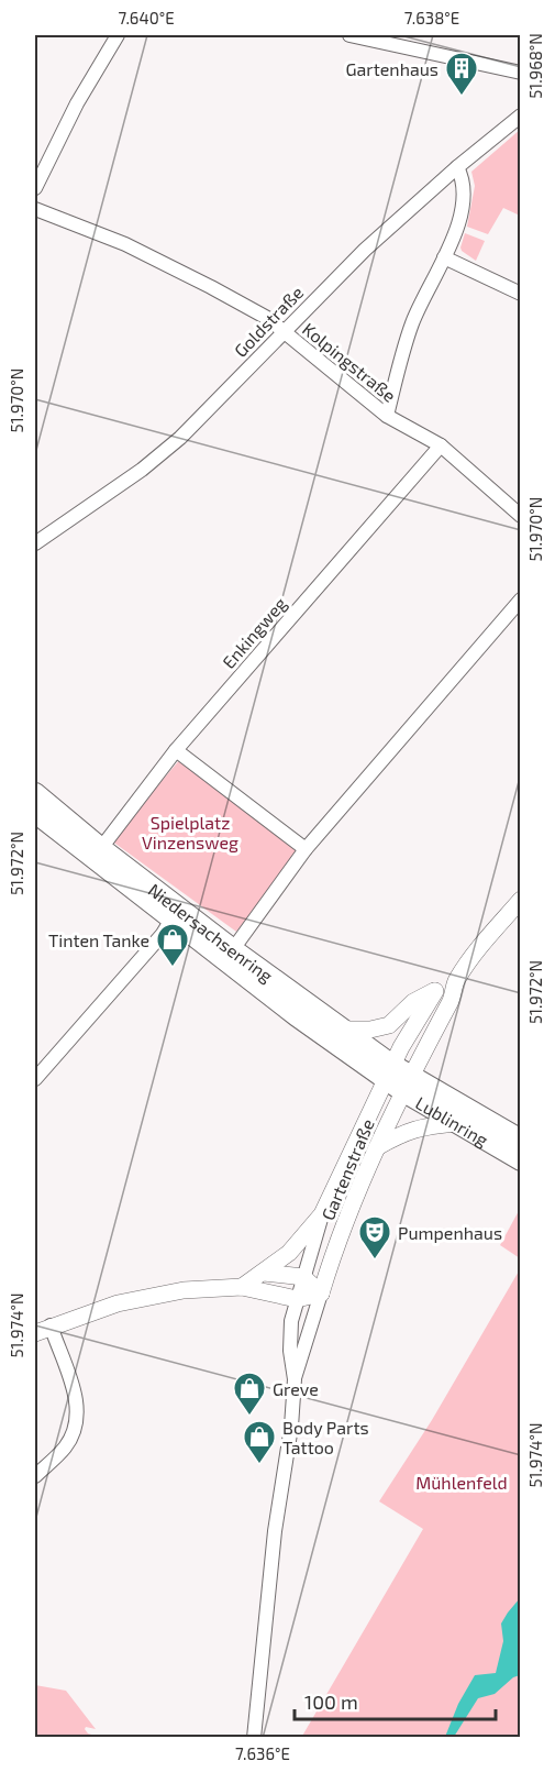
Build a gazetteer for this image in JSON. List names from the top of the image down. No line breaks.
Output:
{"streets":{"main road":["Niedersachsenring","Lublinring"],"street":["Goldstraße","Kolpingstraße","Enkingweg","Gartenstraße"]},"crossings":[["Goldstraße","Kolpingstraße"],["Kolpingstraße","Enkingweg"],["Enkingweg","Niedersachsenring"],["Niedersachsenring","Lublinring"],["Niedersachsenring","Gartenstraße"],["Lublinring","Gartenstraße"]],"parks":["Spielplatz Vinzensweg","Mühlenfeld"],"places":{"building":["Gartenhaus"],"shop":["Tinten Tanke","Greve","Body Parts Tattoo"],"theatre":["Pumpenhaus"]},"scale_bar":"100 m","coordinates":["7.640°E","7.638°E","51.968°N","51.970°N","51.972°N","51.974°N","7.636°E"]}
